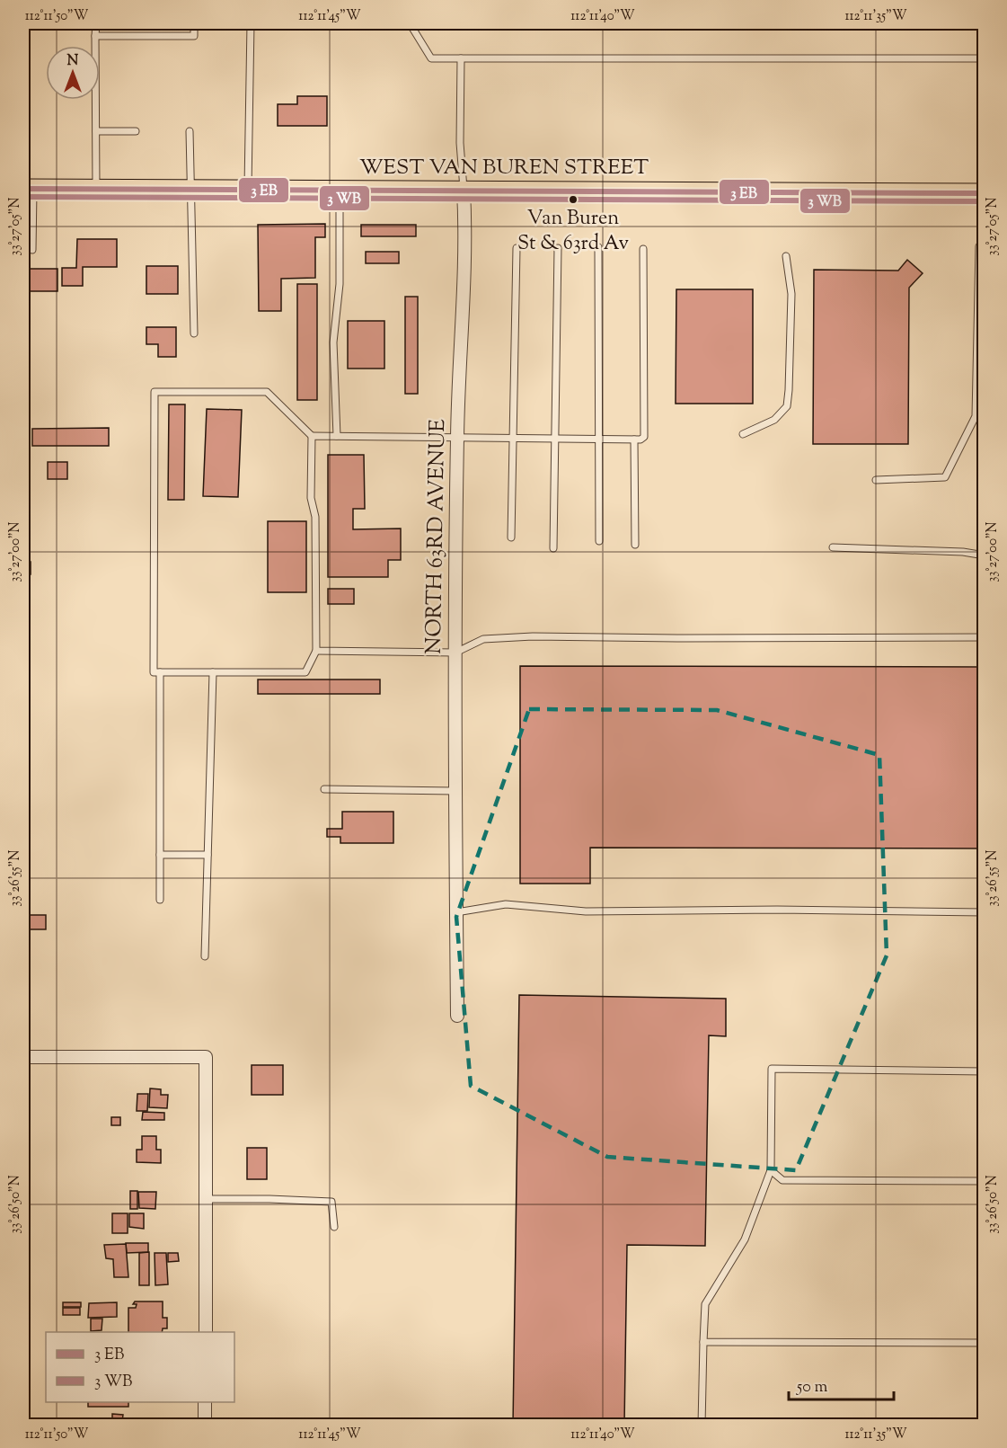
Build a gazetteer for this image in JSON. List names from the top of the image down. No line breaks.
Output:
{"streets":{"main road":["WEST VAN BUREN STREET"],"street":["NORTH 63RD AVENUE"]},"crossings":[["WEST VAN BUREN STREET","NORTH 63RD AVENUE"]],"places":["Van Buren St & 63rd Av"],"legend":["3 EB","3 WB"],"scale_bar":"50 m","north":"top","coordinates":["112°11'50\"W","112°11'45\"W","112°11'40\"W","112°11'35\"W","33°27'05\"N","33°27'00\"N","33°26'55\"N","33°26'50\"N"]}
